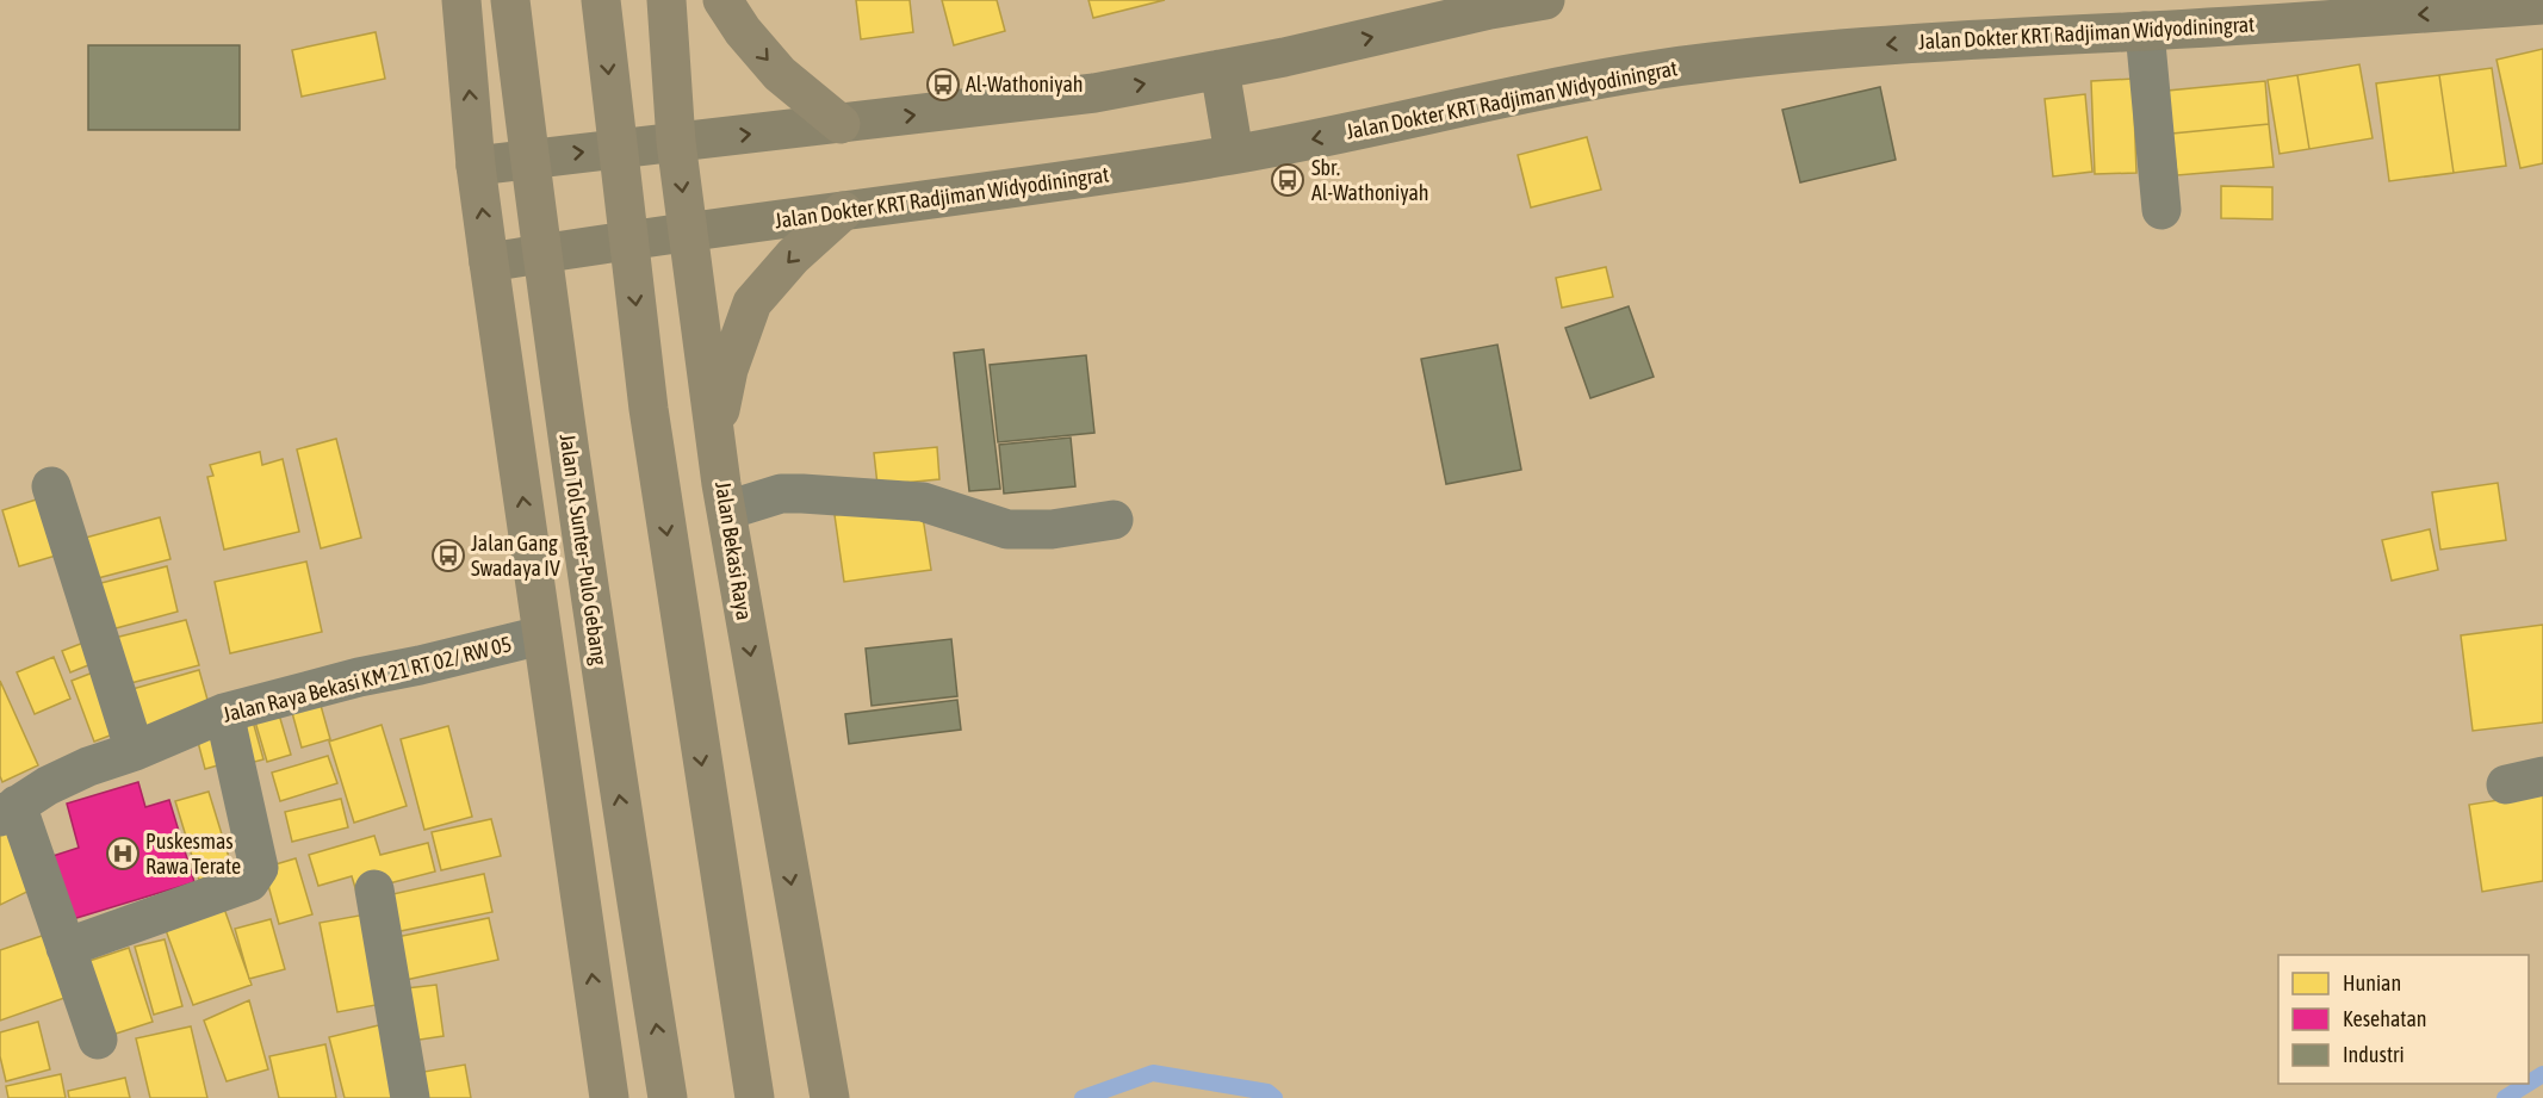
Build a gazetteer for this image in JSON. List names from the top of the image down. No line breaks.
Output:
{"streets":{"highway":["Jalan Tol Sunter–Pulo Gebang","Jalan Bekasi Raya"],"main road":["Jalan Dokter KRT Radjiman Widyodiningrat"],"street":["Jalan Raya Bekasi KM 21 RT 02/ RW 05"]},"crossings":[["Jalan Dokter KRT Radjiman Widyodiningrat","Jalan Bekasi Raya"]],"one_way":["Jalan Dokter KRT Radjiman Widyodiningrat"],"places":{"bus stop":["Al-Wathoniyah","Sbr. Al-Wathoniyah","Jalan Gang Swadaya IV"],"hospital":["Puskesmas Rawa Terate"]},"legend":["Hunian","Kesehatan","Industri"]}
